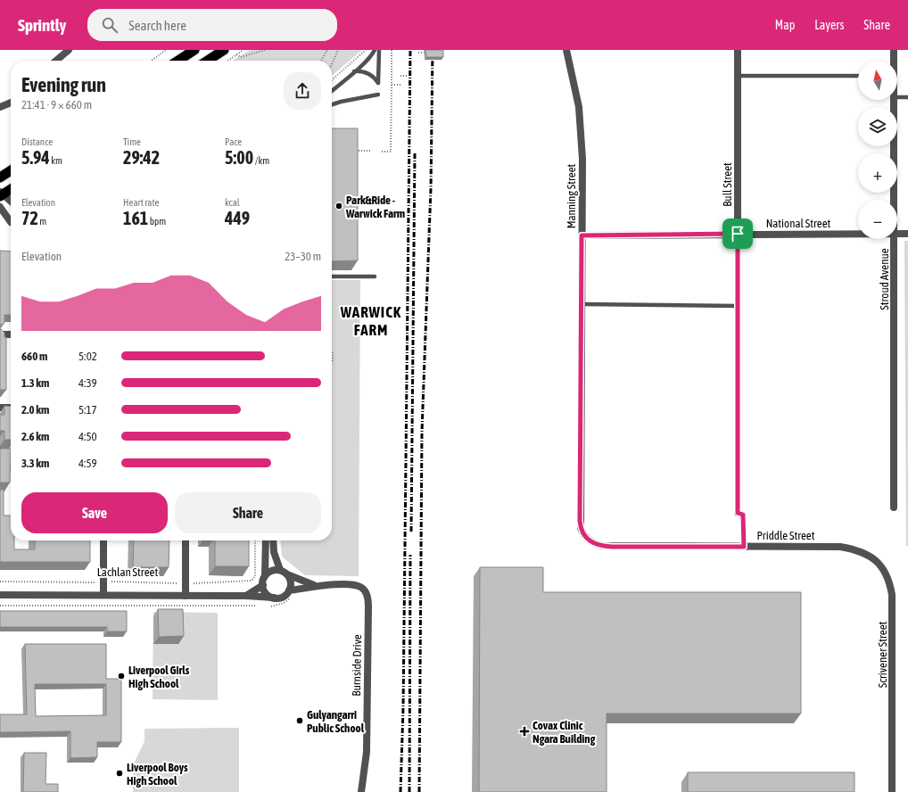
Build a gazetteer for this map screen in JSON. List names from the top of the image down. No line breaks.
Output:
{"streets":{"street":["Bull Street","Manning Street","National Street","Stroud Avenue","Priddle Street","Lachlan Street","Scrivener Street","Burnside Drive"]},"crossings":[["Bull Street","National Street"],["Manning Street","National Street"],["Manning Street","Priddle Street"],["Priddle Street","Scrivener Street"],["Lachlan Street","Burnside Drive"]],"districts":["WARWICK FARM"],"places":{"other":["Park&Ride - Warwick Farm","Liverpool Girls High School","Gulyangarri Public School","Liverpool Boys High School"],"health":["Covax Clinic Ngara Building"]},"north":"top","page":{"header":"Sprintly","search":"Search here","nav":["Map","Layers","Share"],"map_buttons":["+","−"],"heading":["Evening run","21:41 · 9 × 660 m"],"stats":[["Distance","5.94 km"],["Time","29:42"],["Pace","5:00 /km"],["Elevation","72 m"],["Heart rate","161 bpm"],["kcal","449"]],"chart":["Elevation","23–30 m"],"list":[{"name":"660 m","note":"5:02"},{"name":"1.3 km","note":"4:39"},{"name":"2.0 km","note":"5:17"},{"name":"2.6 km","note":"4:50"},{"name":"3.3 km","note":"4:59"}],"buttons":["Save","Share"]}}
